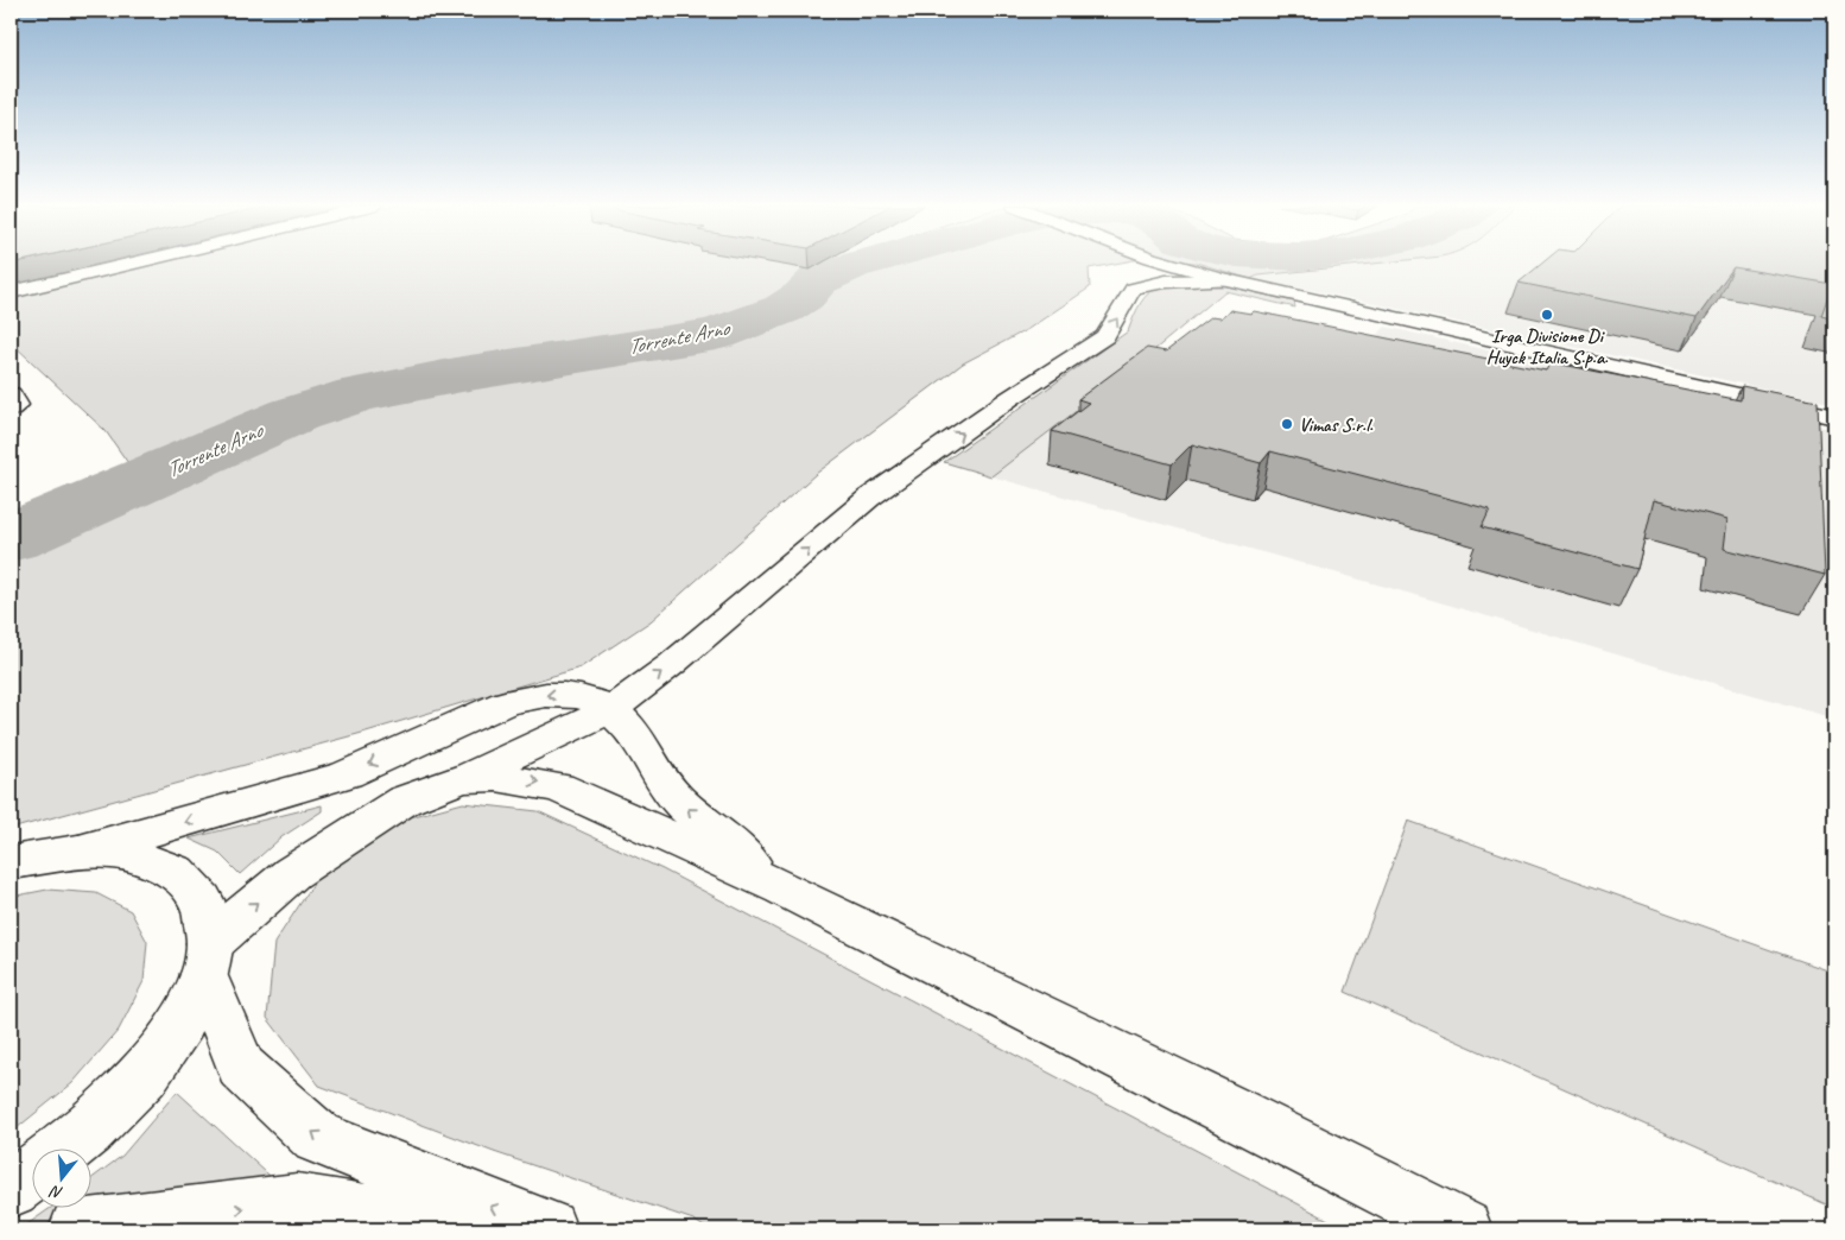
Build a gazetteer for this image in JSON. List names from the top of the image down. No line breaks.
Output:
{"water":["Torrente Arno"],"places":["Irga Divisione Di Huyck Italia S.p.a.","Vimas S.r.l."],"north":"bottom"}
